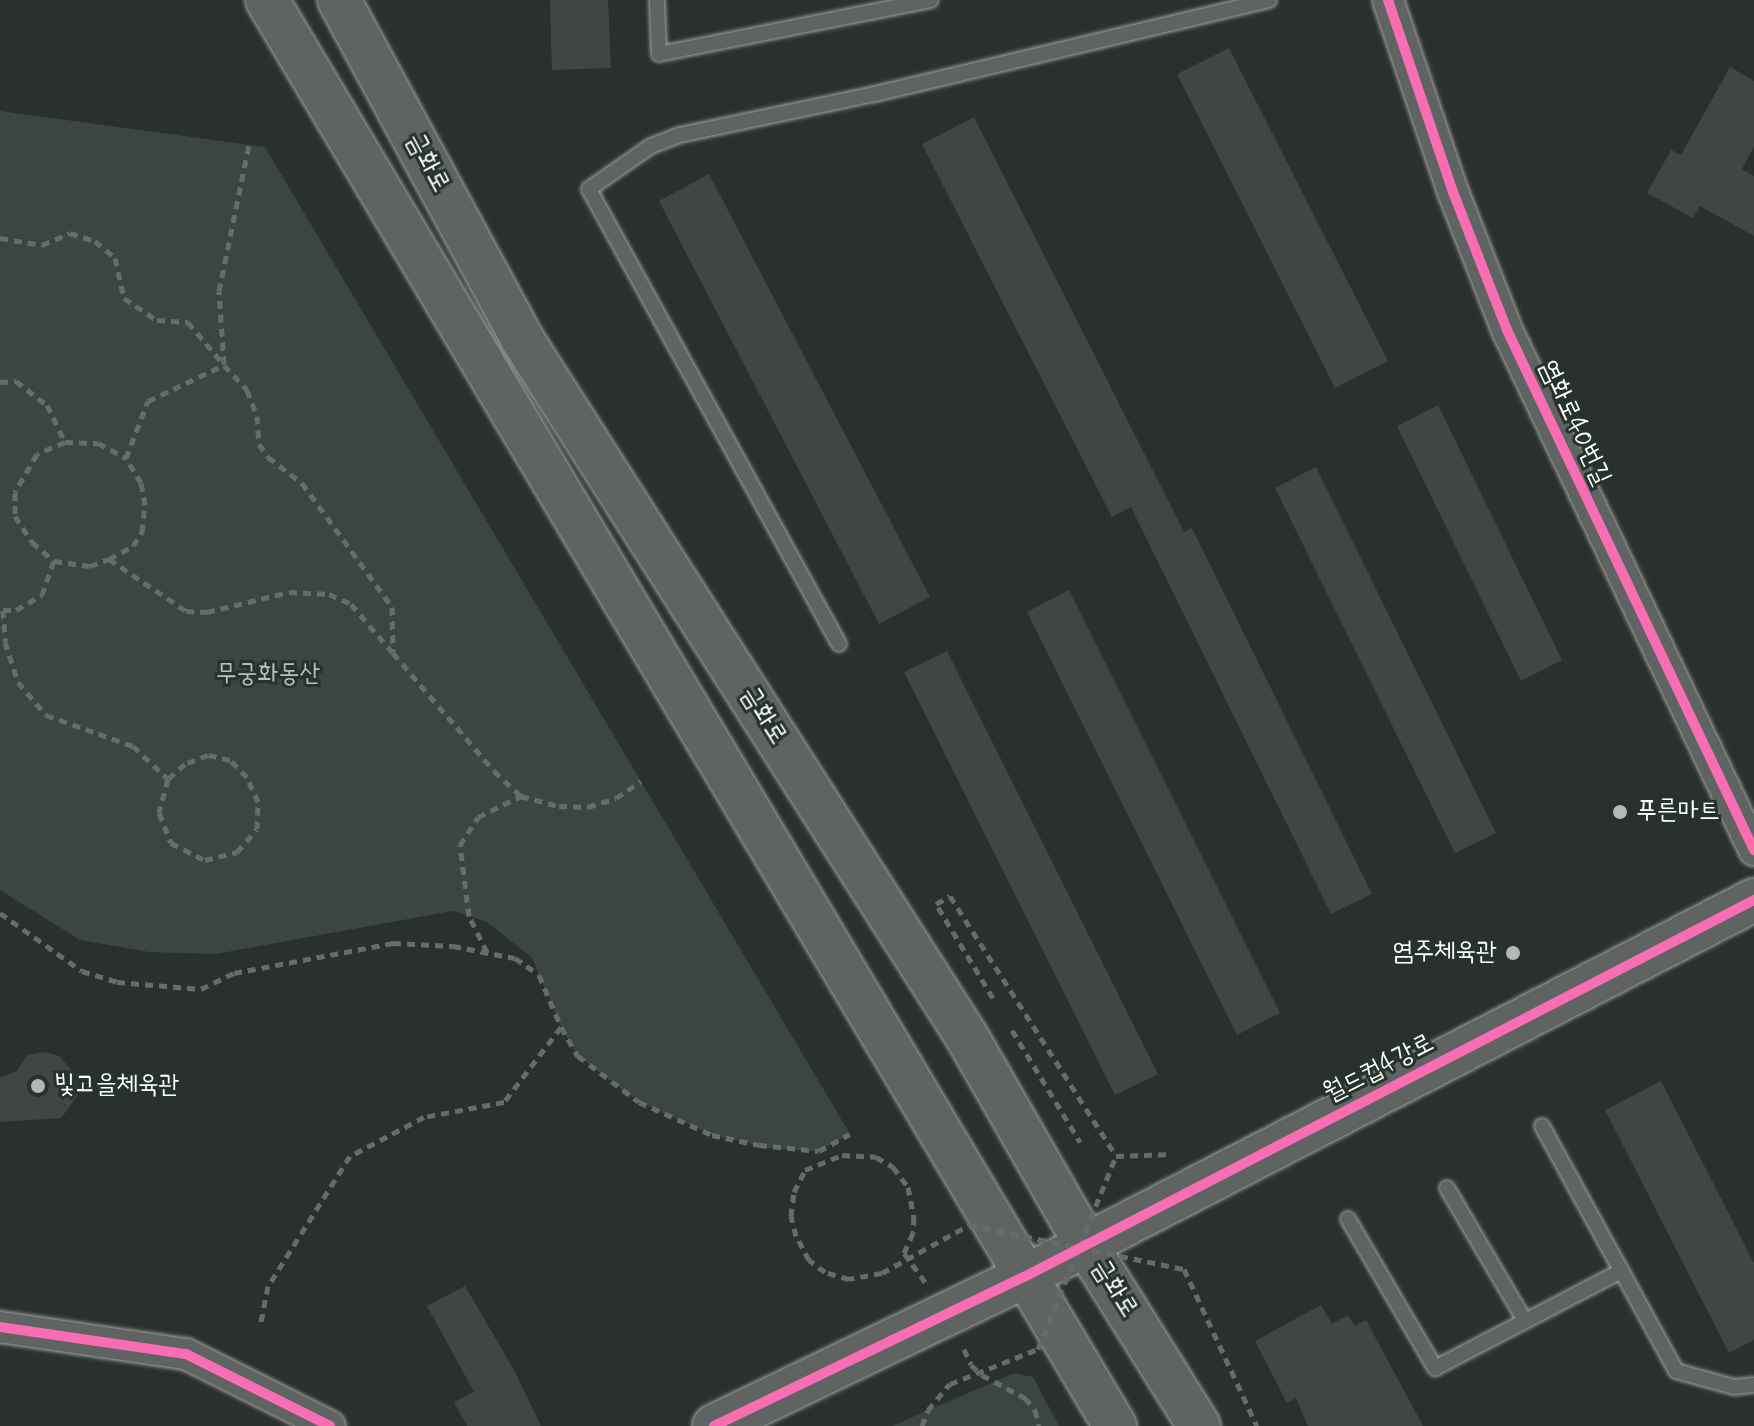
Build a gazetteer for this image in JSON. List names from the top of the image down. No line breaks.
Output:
{"streets":{"main road":["금화로","월드컵4강로"],"street":["염화로40번길"]},"crossings":[["금화로","월드컵4강로"]],"parks":["무궁화동산"],"places":["푸른마트","염주체육관","빛고을체육관"]}
